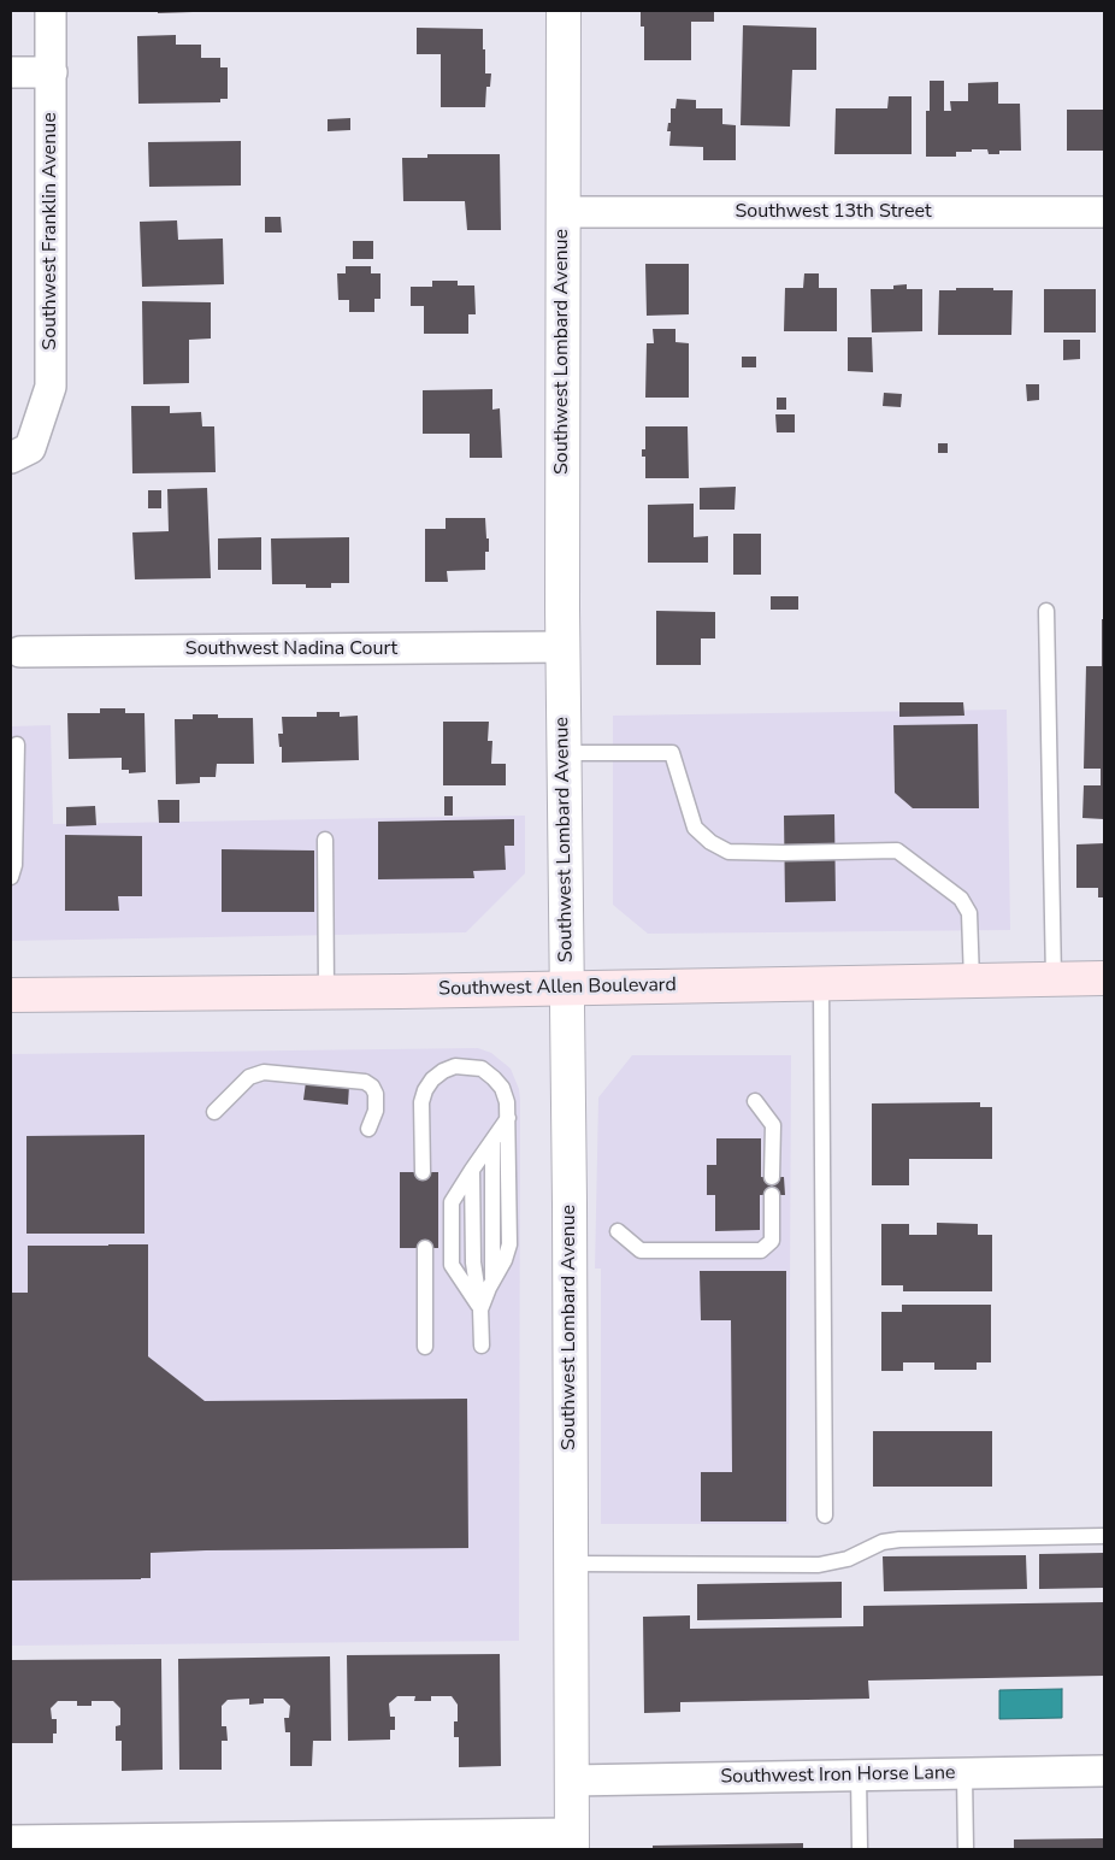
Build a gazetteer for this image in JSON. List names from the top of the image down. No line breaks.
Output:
{"streets":{"main road":["Southwest Allen Boulevard"],"street":["Southwest 13th Street","Southwest Franklin Avenue","Southwest Lombard Avenue","Southwest Nadina Court","Southwest Iron Horse Lane"]},"crossings":[["Southwest 13th Street","Southwest Lombard Avenue"],["Southwest Lombard Avenue","Southwest Nadina Court"],["Southwest Lombard Avenue","Southwest Allen Boulevard"],["Southwest Lombard Avenue","Southwest Iron Horse Lane"]]}
